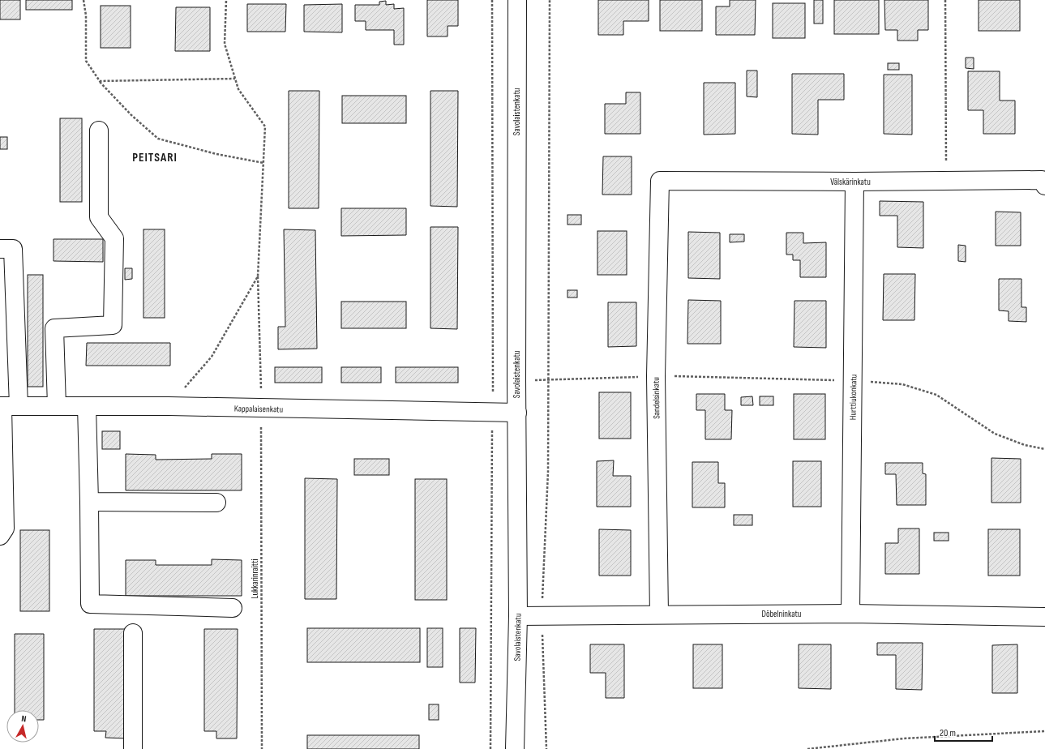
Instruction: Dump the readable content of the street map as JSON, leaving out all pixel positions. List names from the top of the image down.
{
  "streets": {
    "street": [
      "Savolaistenkatu",
      "Välskärinkatu",
      "Hurttiukonkatu",
      "Sandelsinkatu",
      "Kappalaisenkatu",
      "Döbelninkatu"
    ],
    "path": ["Lukkarinraitti"]
  },
  "crossings": [
    ["Savolaistenkatu", "Kappalaisenkatu"],
    ["Savolaistenkatu", "Döbelninkatu"],
    ["Välskärinkatu", "Hurttiukonkatu"],
    ["Välskärinkatu", "Sandelsinkatu"],
    ["Hurttiukonkatu", "Döbelninkatu"],
    ["Sandelsinkatu", "Döbelninkatu"],
    ["Kappalaisenkatu", "Lukkarinraitti"]
  ],
  "districts": ["PEITSARI"],
  "scale_bar": "20 m",
  "north": "top"
}
